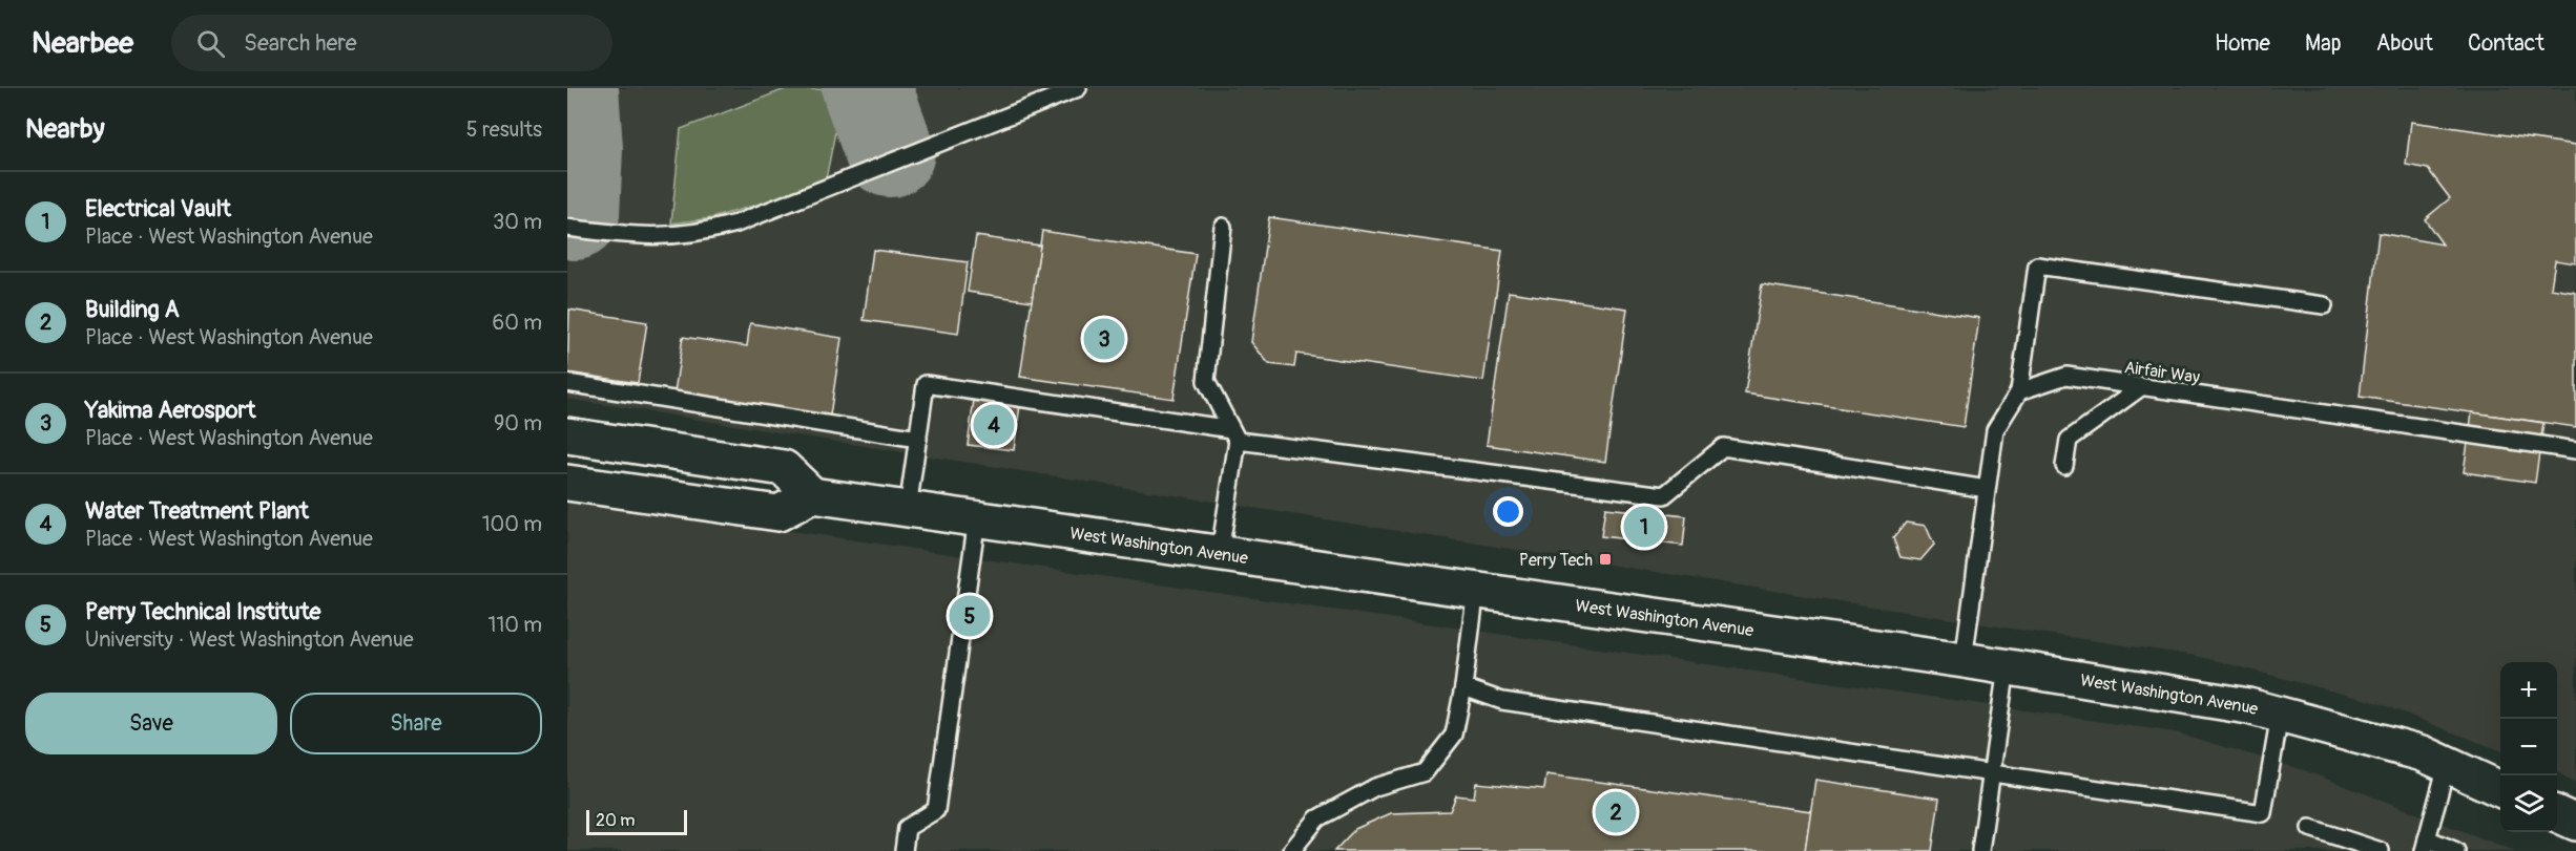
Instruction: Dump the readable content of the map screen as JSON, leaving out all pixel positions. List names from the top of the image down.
{
  "streets": {
    "main road": ["West Washington Avenue"],
    "lane": ["Airfair Way"]
  },
  "places": {
    "transit": ["Perry Tech"]
  },
  "scale_bar": "20 m",
  "page": {
    "header": "Nearbee",
    "search": "Search here",
    "nav": [
      "Home",
      "Map",
      "About",
      "Contact"
    ],
    "heading": ["Nearby", "5 results"],
    "list": [
      {
        "mark": "1",
        "name": "Electrical Vault",
        "note": "Place · West Washington Avenue",
        "value": "30 m"
      },
      {
        "mark": "2",
        "name": "Building A",
        "note": "Place · West Washington Avenue",
        "value": "60 m"
      },
      {
        "mark": "3",
        "name": "Yakima Aerosport",
        "note": "Place · West Washington Avenue",
        "value": "90 m"
      },
      {
        "mark": "4",
        "name": "Water Treatment Plant",
        "note": "Place · West Washington Avenue",
        "value": "100 m"
      },
      {
        "mark": "5",
        "name": "Perry Technical Institute",
        "note": "University · West Washington Avenue",
        "value": "110 m"
      }
    ],
    "pins": [
      "3",
      "4",
      "1",
      "5",
      "2"
    ],
    "map_buttons": ["+", "−"],
    "buttons": ["Save", "Share"],
    "scale": "20 m"
  }
}
